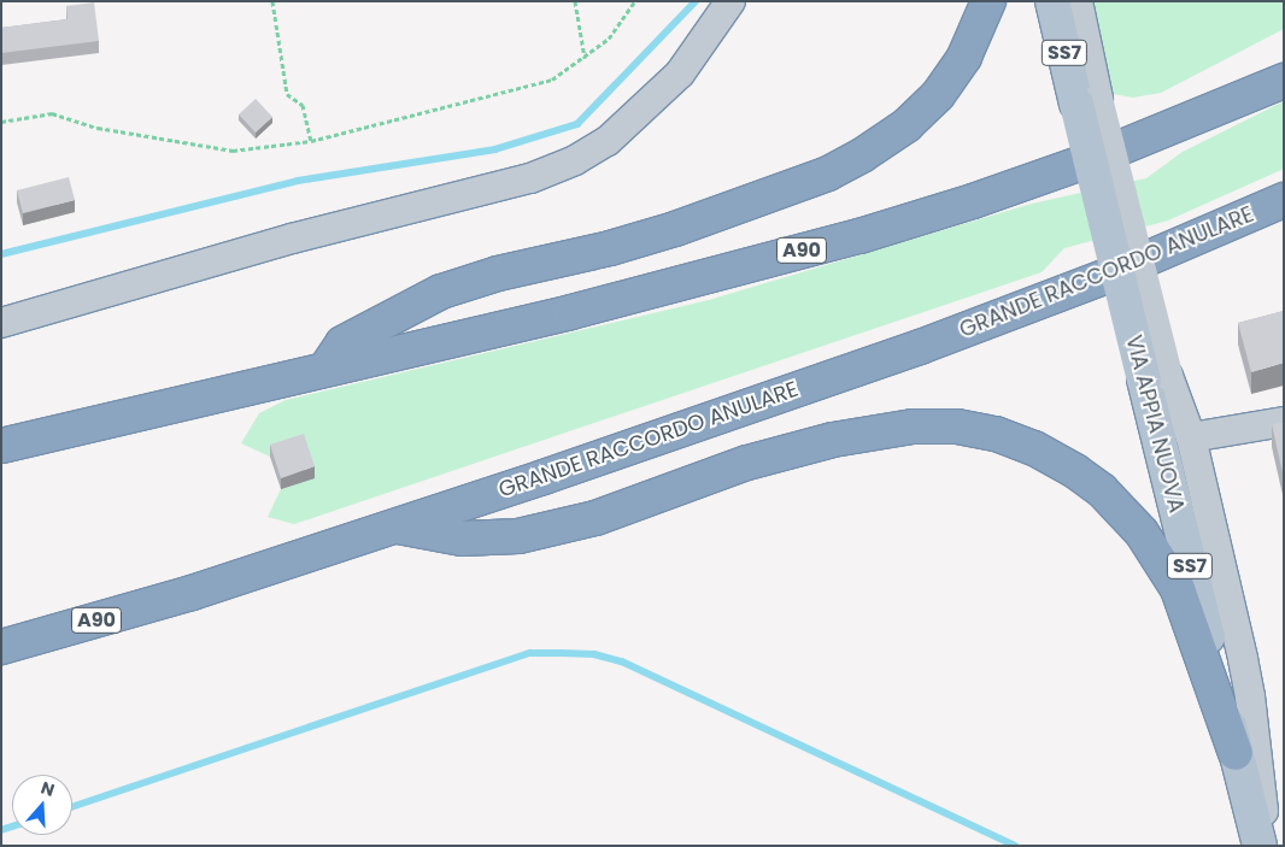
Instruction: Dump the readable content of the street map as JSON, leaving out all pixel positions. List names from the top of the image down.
{
  "streets": {
    "highway": ["A90", "GRANDE RACCORDO ANULARE"],
    "main road": ["SS7", "VIA APPIA NUOVA"]
  },
  "north": "top"
}
